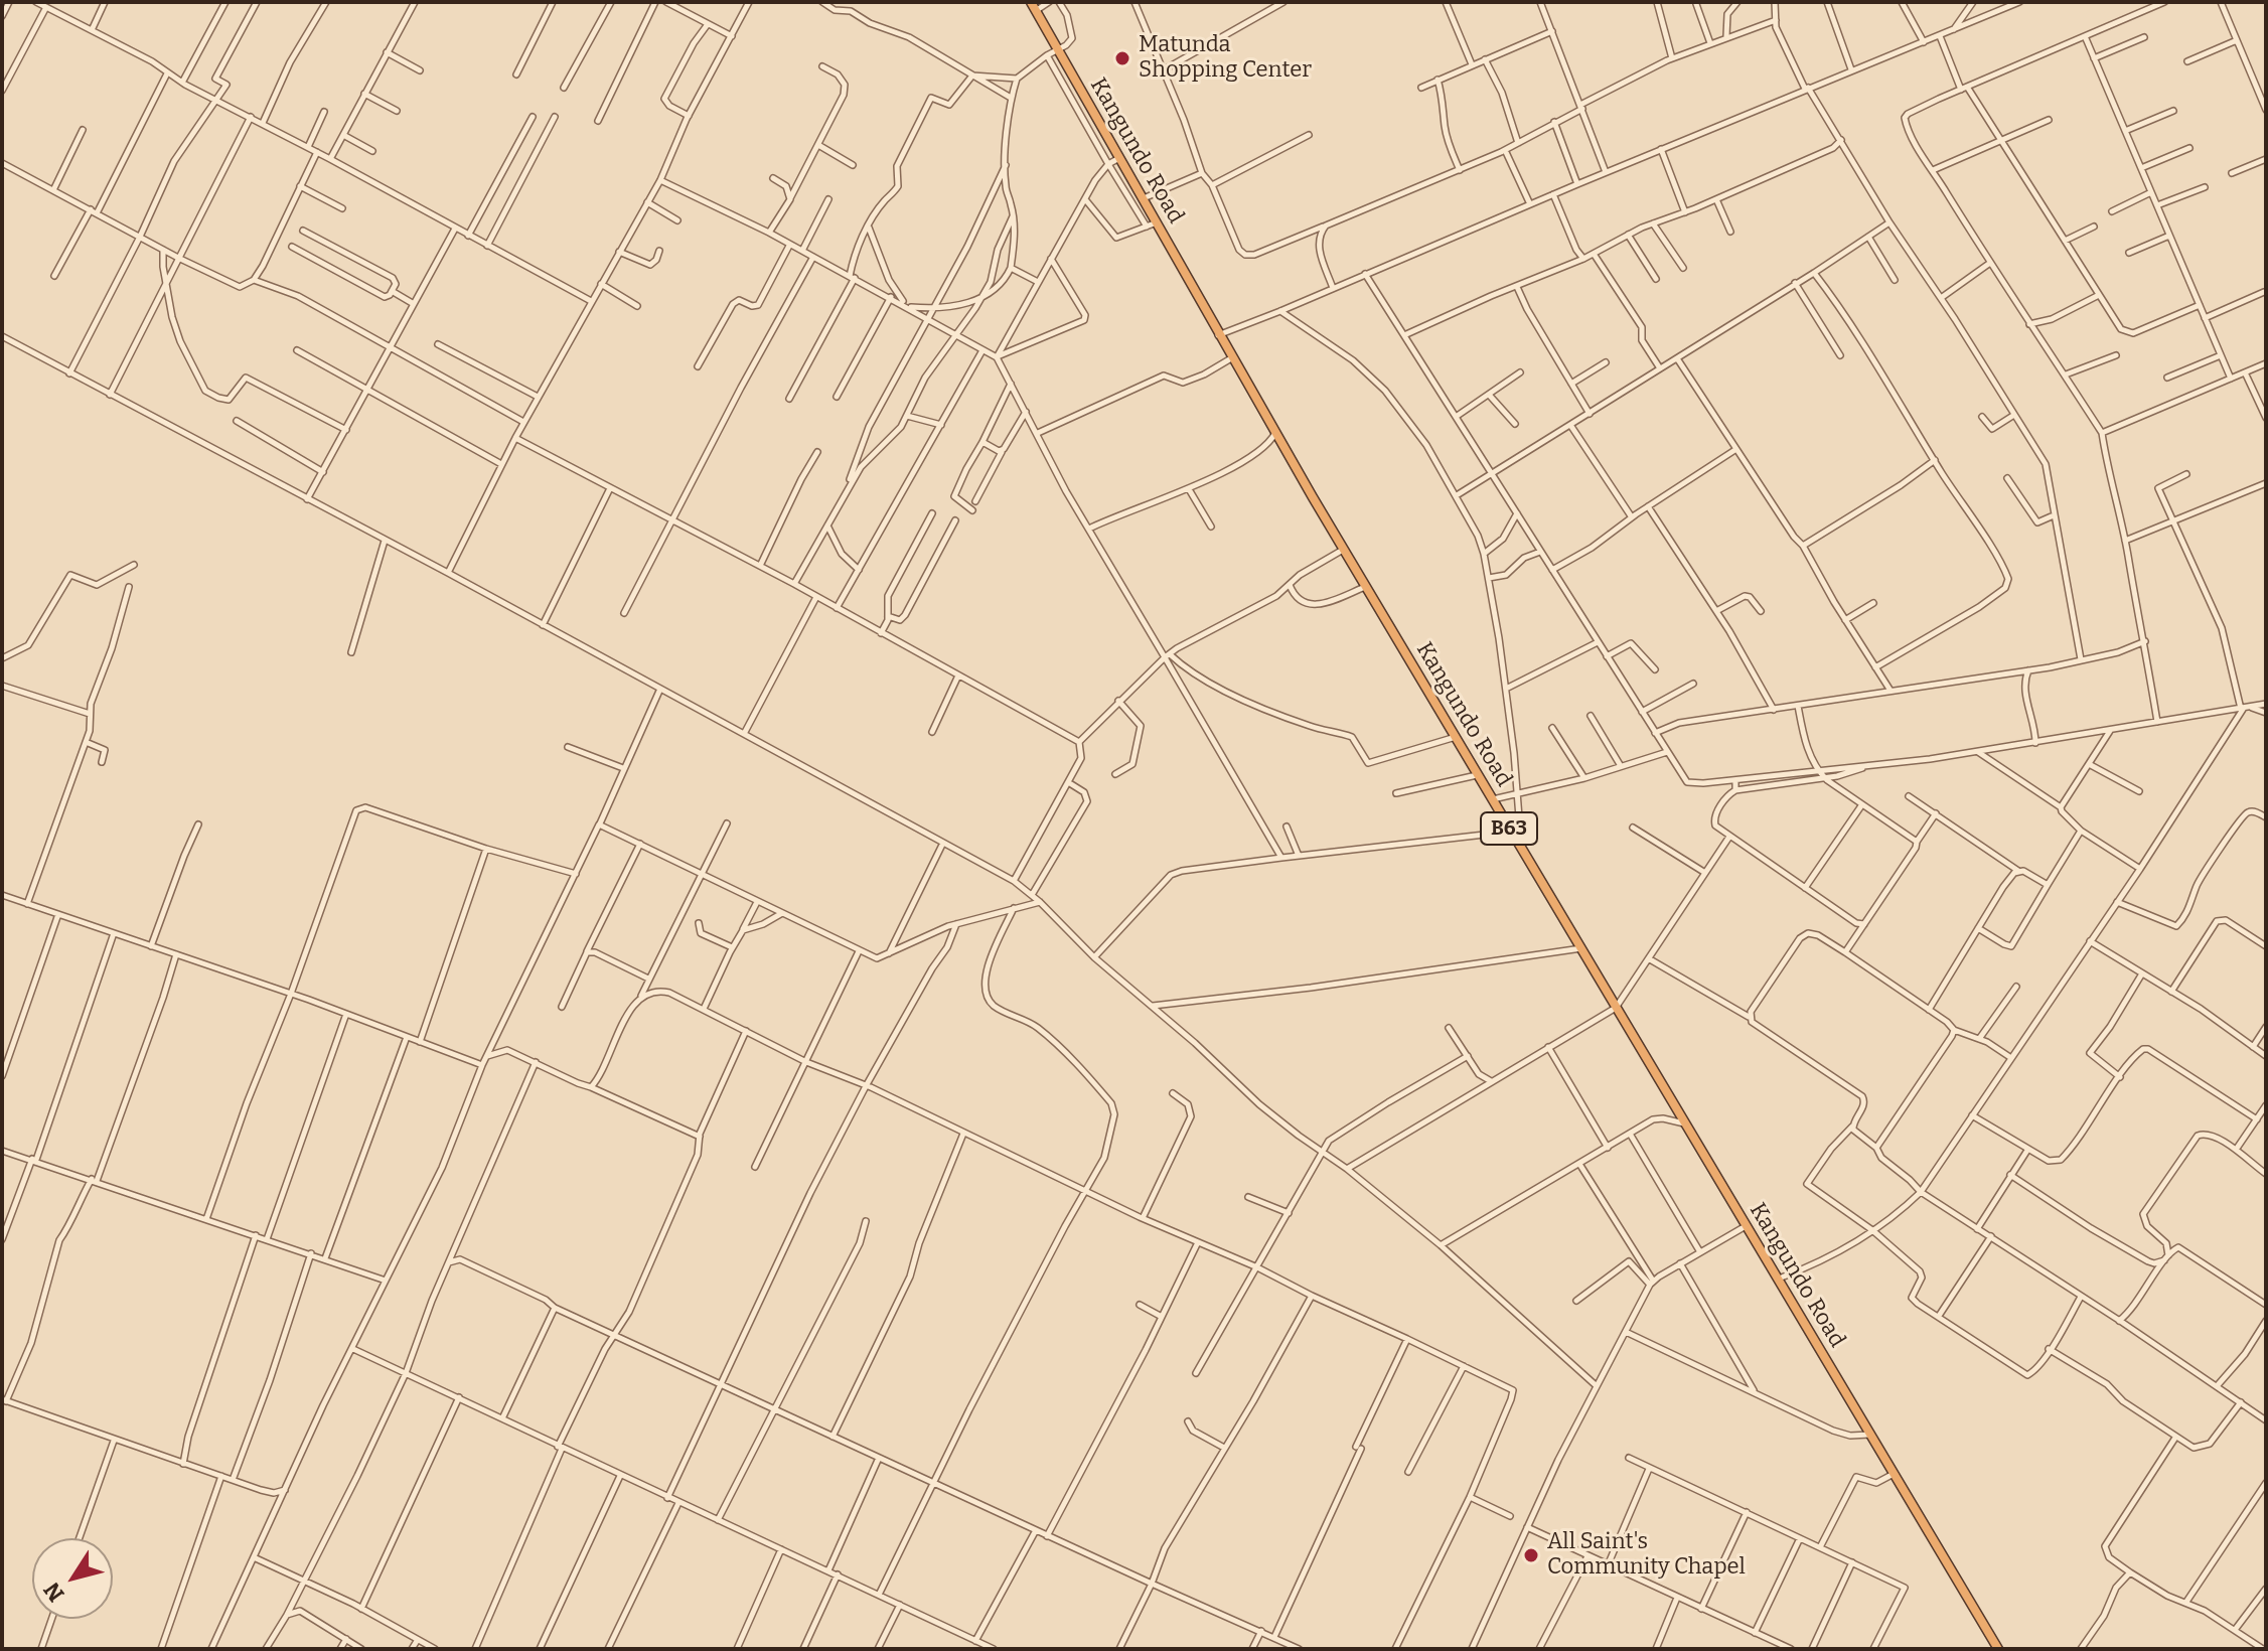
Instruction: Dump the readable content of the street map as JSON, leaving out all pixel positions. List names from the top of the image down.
{
  "streets": {
    "highway": ["Kangundo Road", "B63"]
  },
  "places": ["Matunda Shopping Center", "All Saint's Community Chapel"],
  "north": "bottom left"
}
